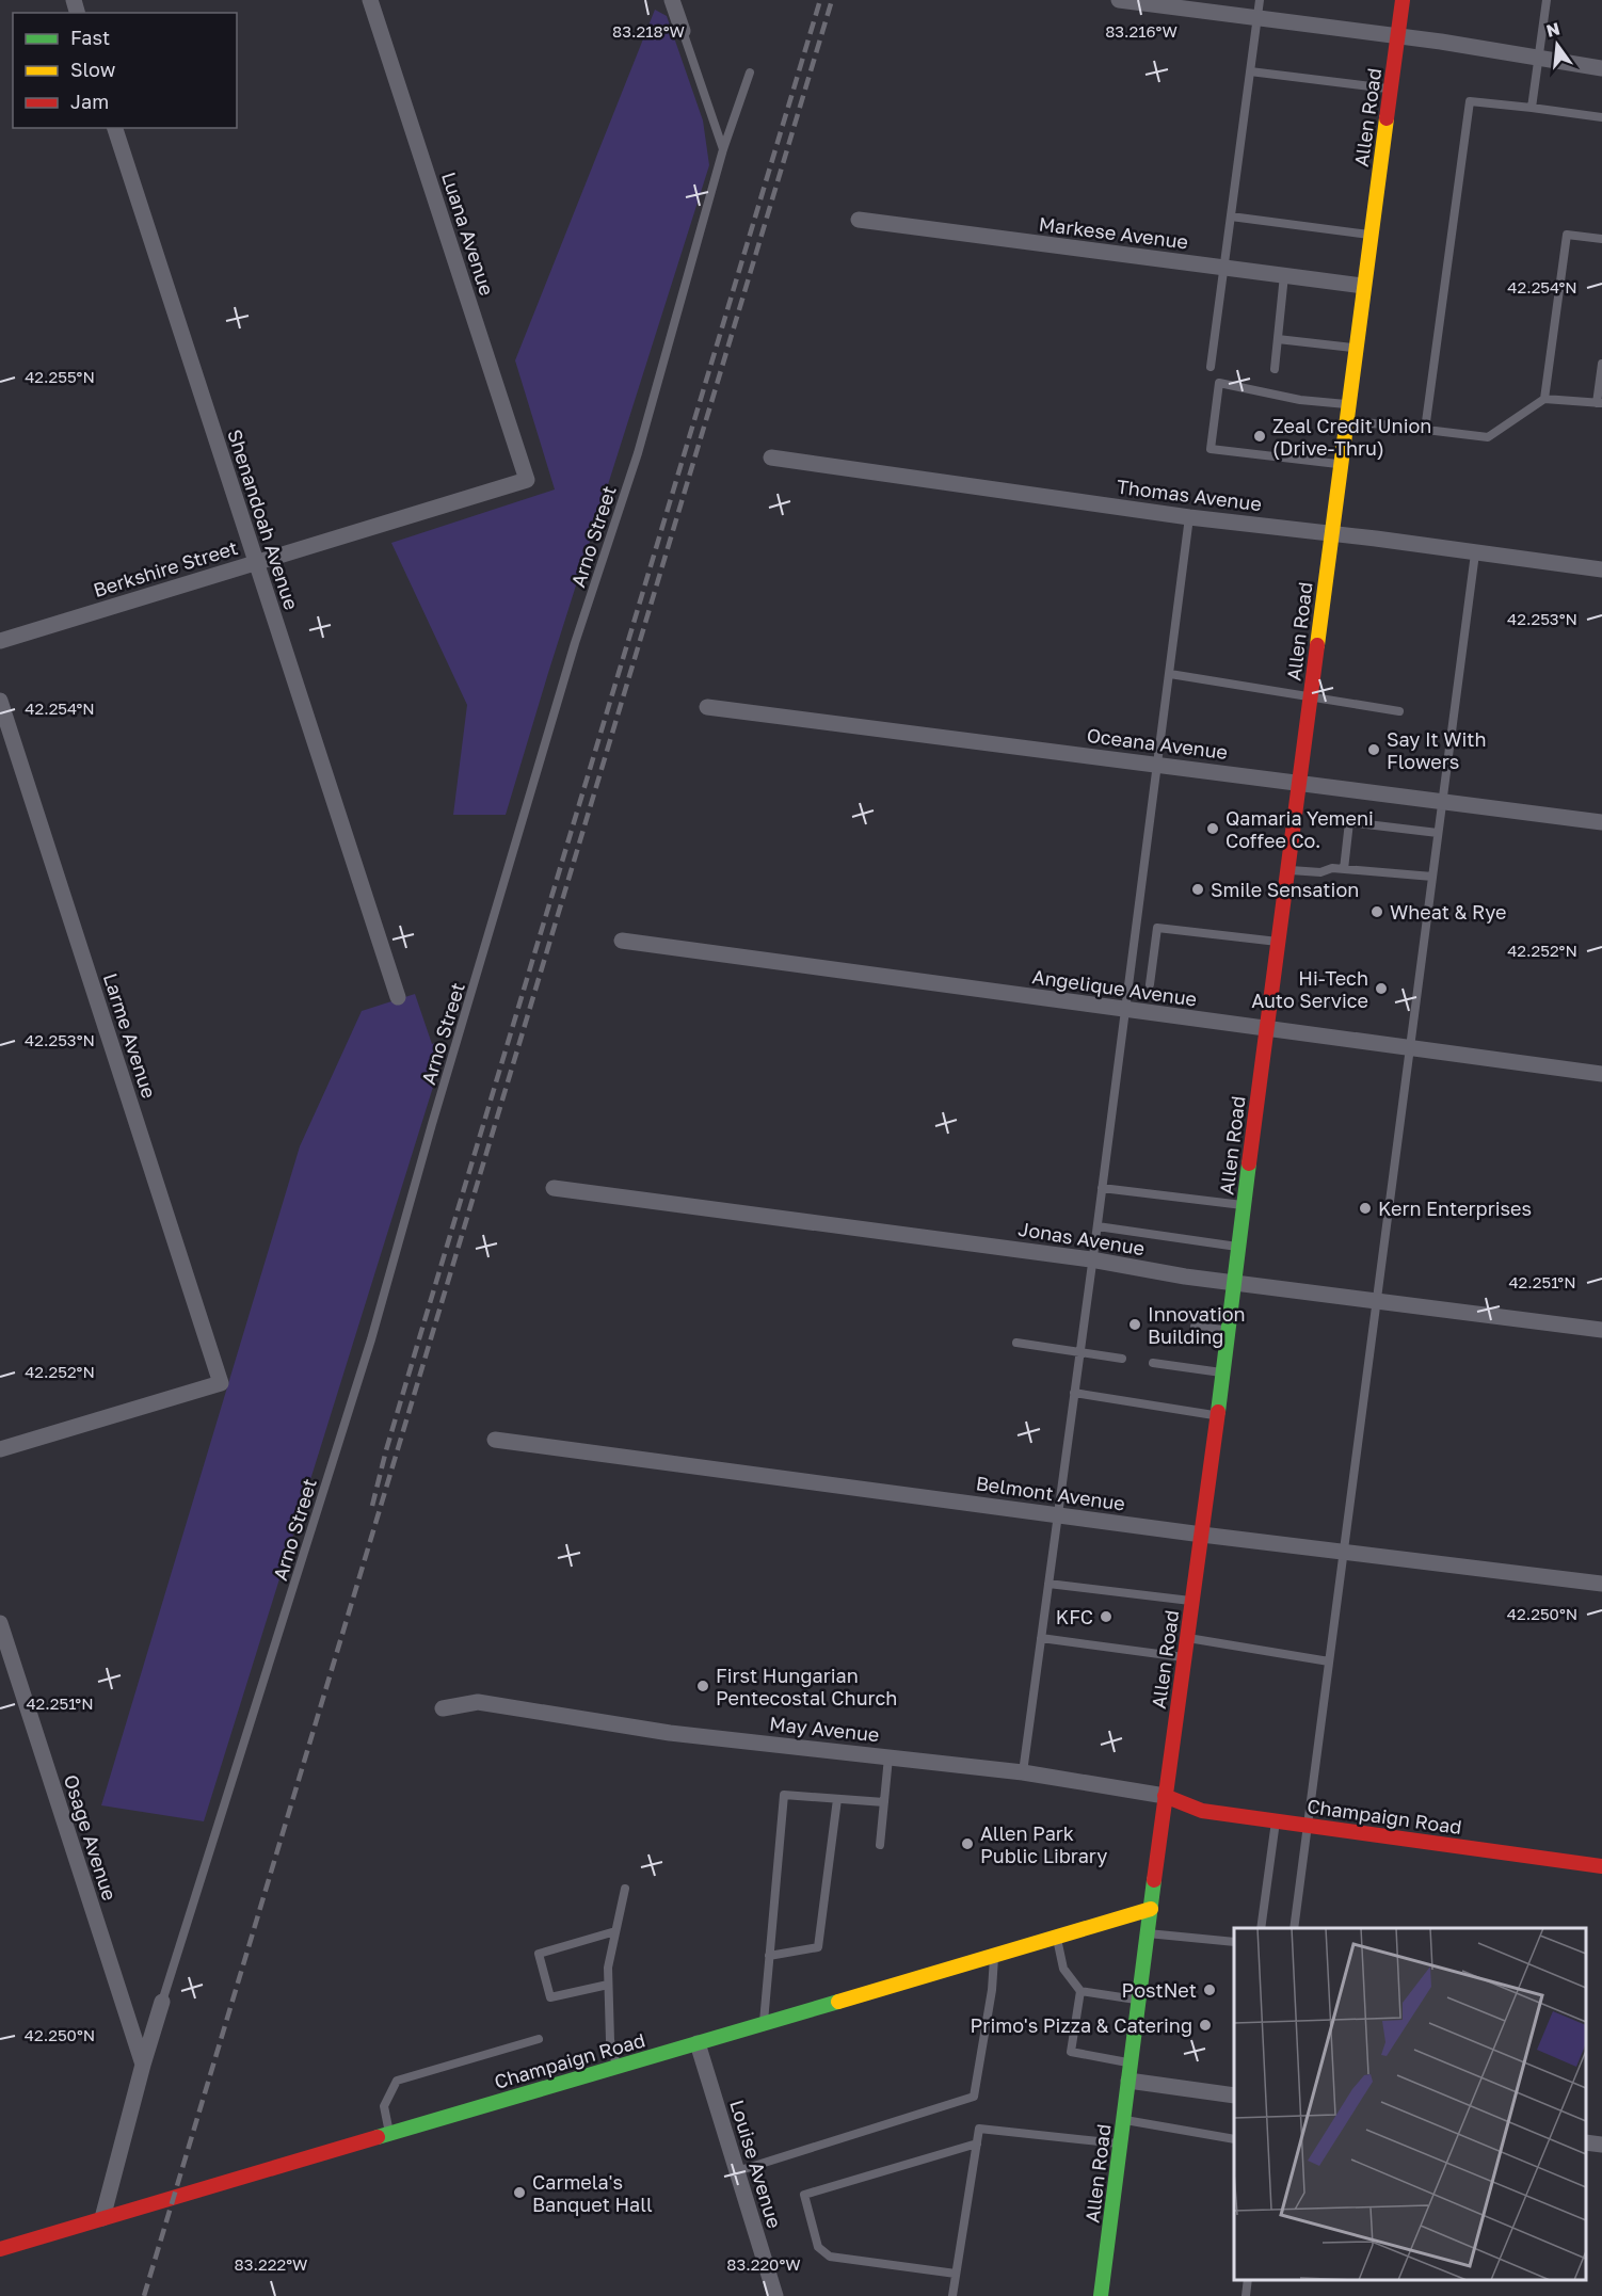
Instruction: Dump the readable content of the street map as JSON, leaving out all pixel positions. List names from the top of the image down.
{
  "streets": {
    "main road": ["Allen Road", "Champaign Road"],
    "street": [
      "Markese Avenue",
      "Luana Avenue",
      "Thomas Avenue",
      "Shenandoah Avenue",
      "Berkshire Street",
      "Oceana Avenue",
      "Angelique Avenue",
      "Larme Avenue",
      "Jonas Avenue",
      "Belmont Avenue",
      "May Avenue",
      "Osage Avenue",
      "Louise Avenue"
    ],
    "lane": ["Arno Street"]
  },
  "crossings": [
    ["Allen Road", "Markese Avenue"],
    ["Allen Road", "Thomas Avenue"],
    ["Allen Road", "Oceana Avenue"],
    ["Allen Road", "Angelique Avenue"],
    ["Allen Road", "Jonas Avenue"],
    ["Allen Road", "Belmont Avenue"],
    ["Allen Road", "May Avenue"],
    ["Allen Road", "Champaign Road"],
    ["Luana Avenue", "Berkshire Street"],
    ["Shenandoah Avenue", "Berkshire Street"],
    ["May Avenue", "Champaign Road"],
    ["Champaign Road", "Louise Avenue"]
  ],
  "places": [
    "Zeal Credit Union (Drive-Thru)",
    "Say It With Flowers",
    "Qamaria Yemeni Coffee Co.",
    "Smile Sensation",
    "Wheat & Rye",
    "Hi-Tech Auto Service",
    "Kern Enterprises",
    "Innovation Building",
    "KFC",
    "First Hungarian Pentecostal Church",
    "Allen Park Public Library",
    "PostNet",
    "Primo's Pizza & Catering",
    "Carmela's Banquet Hall"
  ],
  "legend": ["Fast", "Slow", "Jam"],
  "north": "top",
  "coordinates": [
    "83.218°W",
    "83.216°W",
    "42.254°N",
    "42.255°N",
    "42.253°N",
    "42.252°N",
    "42.251°N",
    "42.250°N",
    "83.222°W",
    "83.220°W"
  ]
}
